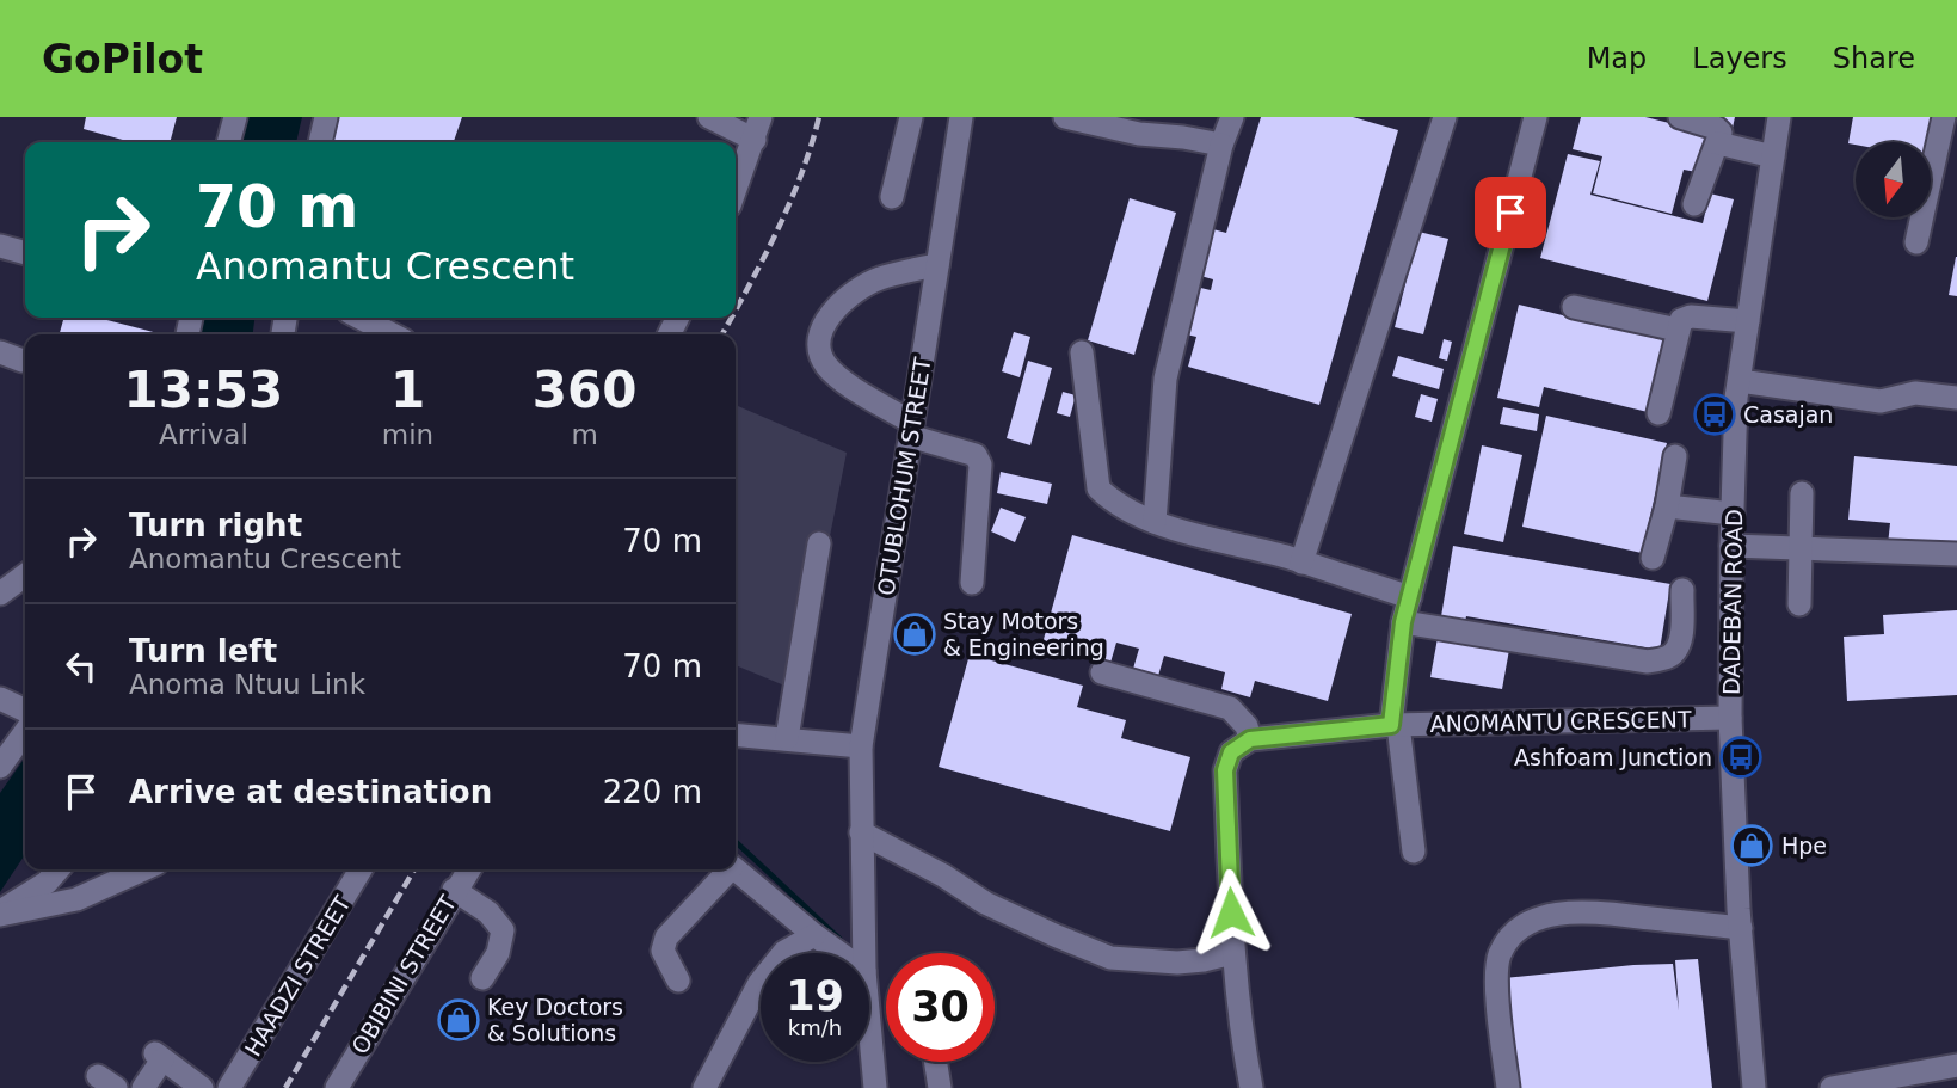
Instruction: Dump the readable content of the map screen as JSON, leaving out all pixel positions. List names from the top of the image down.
{
  "streets": {
    "street": [
      "OTUBLOHUM STREET",
      "DADEBAN ROAD",
      "ANOMANTU CRESCENT",
      "OBIBINI STREET",
      "HAADZI STREET"
    ]
  },
  "crossings": [
    ["DADEBAN ROAD", "ANOMANTU CRESCENT"]
  ],
  "places": {
    "bus stop": ["Casajan", "Ashfoam Junction"],
    "shop": ["Stay Motors & Engineering", "Hpe", "Key Doctors & Solutions"]
  },
  "north": "bottom",
  "page": {
    "header": "GoPilot",
    "nav": ["Map", "Layers", "Share"],
    "turn": ["70 m", "Anomantu Crescent"],
    "eta": [
      "13:53",
      "Arrival",
      "1",
      "min",
      "360",
      "m"
    ],
    "list": [
      {
        "name": "Turn right",
        "note": "Anomantu Crescent",
        "value": "70 m"
      },
      {
        "name": "Turn left",
        "note": "Anoma Ntuu Link",
        "value": "70 m"
      },
      {
        "name": "Arrive at destination",
        "value": "220 m"
      }
    ],
    "speed": "19 km/h",
    "limit": "30"
  }
}
